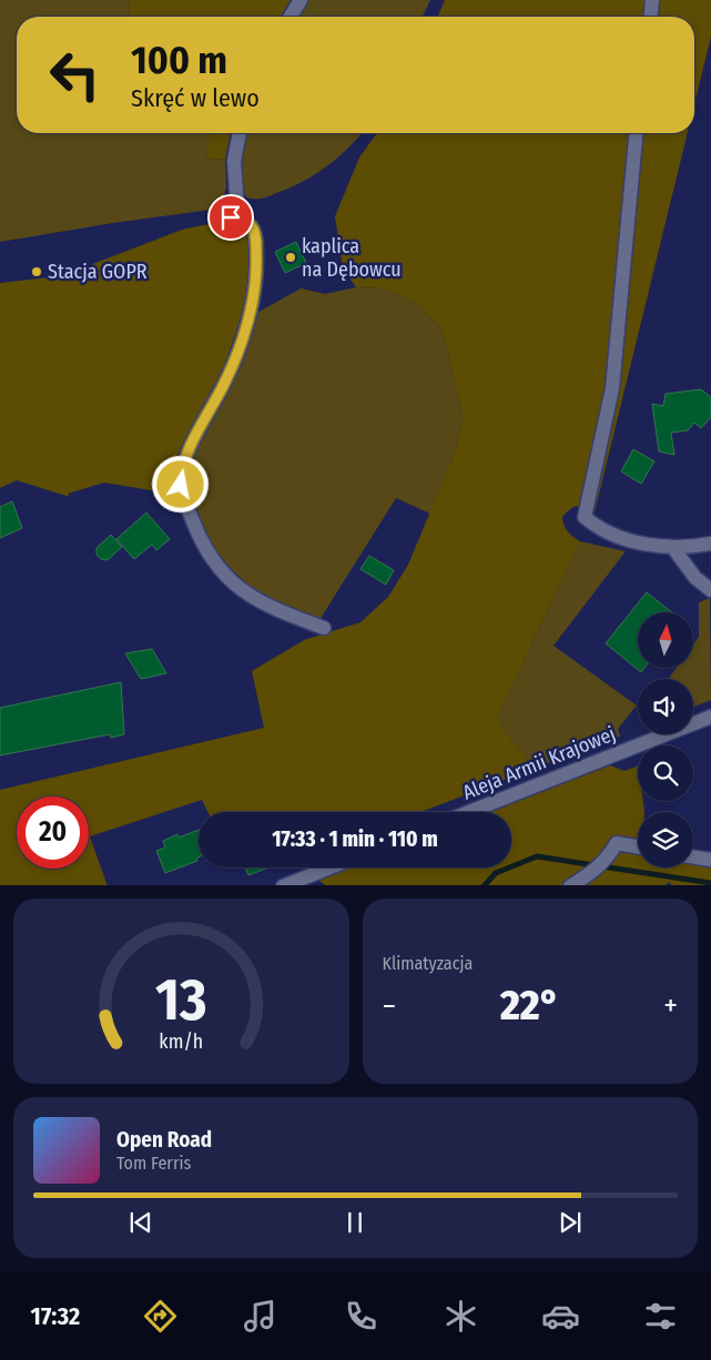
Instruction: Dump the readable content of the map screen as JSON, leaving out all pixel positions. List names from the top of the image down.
{
  "streets": {
    "street": ["Aleja Armii Krajowej"]
  },
  "places": ["kaplica na Dębowcu", "Stacja GOPR"],
  "north": "top",
  "page": {
    "turn": ["100 m", "Skręć w lewo"],
    "limit": "20",
    "trip": "17:33 · 1 min · 110 m",
    "tile": "Klimatyzacja",
    "heat": ["−", "22°", "+"],
    "song": ["Open Road", "Tom Ferris"],
    "tabs": "17:32",
    "gauge": ["13", "km/h"]
  }
}
